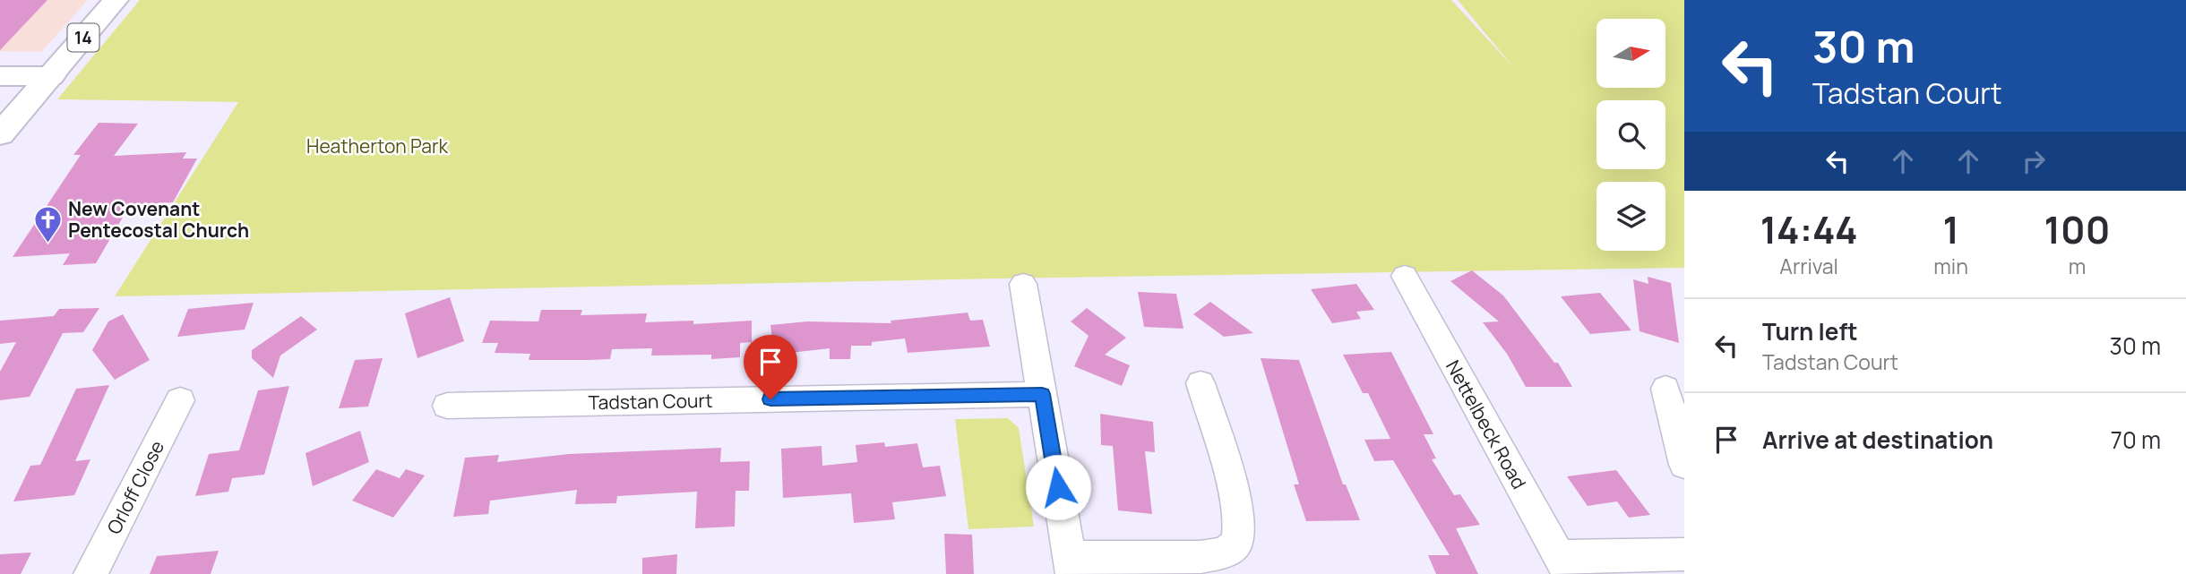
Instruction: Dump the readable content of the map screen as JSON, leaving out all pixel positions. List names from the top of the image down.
{
  "streets": {
    "main road": ["14"],
    "street": ["Tadstan Court", "Nettelbeck Road", "Orloff Close"]
  },
  "parks": ["Heatherton Park"],
  "places": {
    "church": ["New Covenant Pentecostal Church"]
  },
  "north": "right",
  "page": {
    "turn": ["30 m", "Tadstan Court"],
    "eta": [
      "14:44",
      "Arrival",
      "1",
      "min",
      "100",
      "m"
    ],
    "list": [
      {
        "name": "Turn left",
        "note": "Tadstan Court",
        "value": "30 m"
      },
      {
        "name": "Arrive at destination",
        "value": "70 m"
      }
    ]
  }
}
